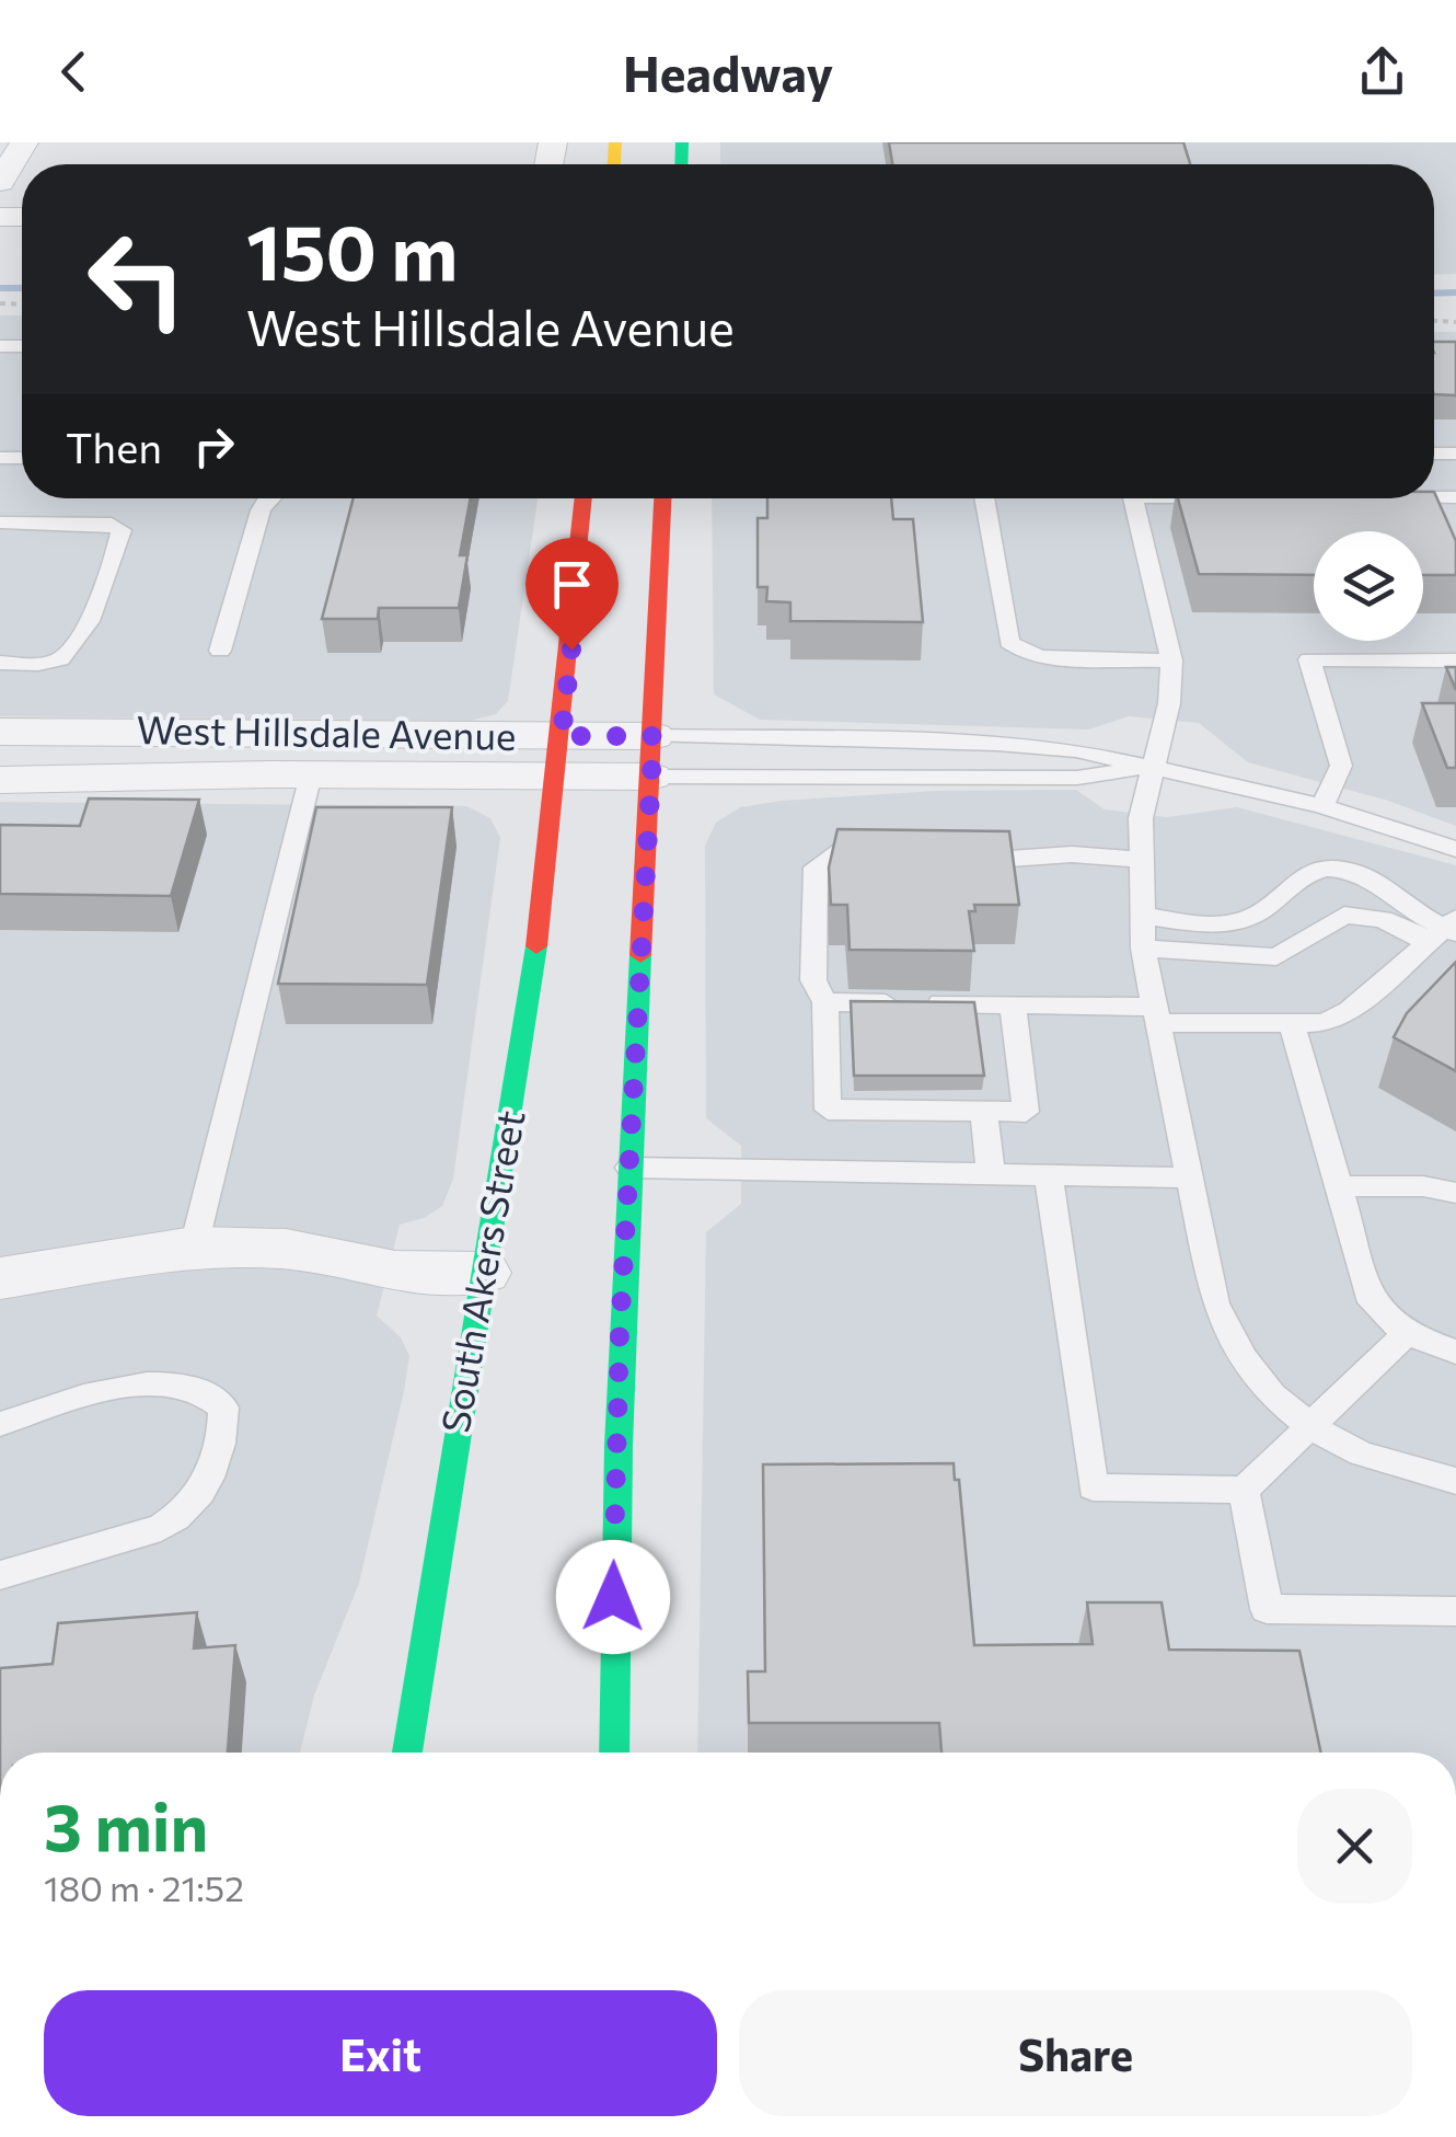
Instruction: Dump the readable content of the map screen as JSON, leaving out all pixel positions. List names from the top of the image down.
{
  "streets": {
    "main road": ["South Akers Street"],
    "street": ["West Hillsdale Avenue"]
  },
  "crossings": [
    ["West Hillsdale Avenue", "South Akers Street"]
  ],
  "page": {
    "header": "Headway",
    "turn": ["150 m", "West Hillsdale Avenue"],
    "then": "Then",
    "heading": ["3 min", "180 m · 21:52"],
    "buttons": ["Exit", "Share"]
  }
}
